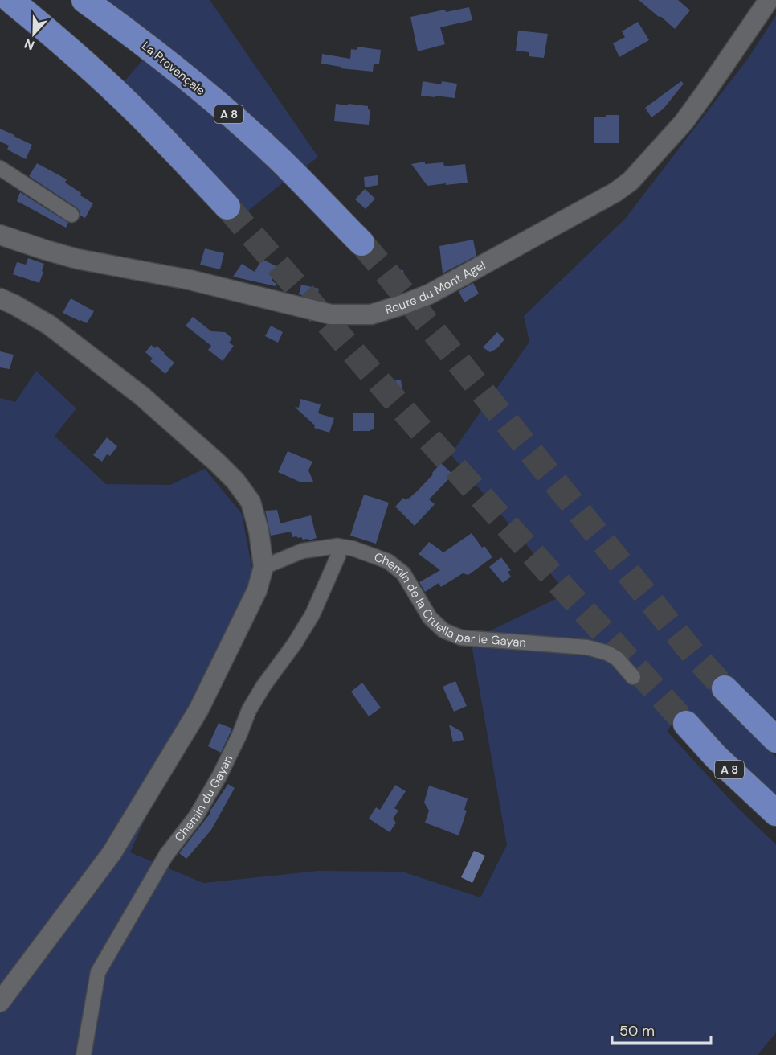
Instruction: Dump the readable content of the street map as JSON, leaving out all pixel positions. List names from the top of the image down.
{
  "streets": {
    "highway": ["La Provençale", "A 8"],
    "street": ["Route du Mont Agel", "Chemin de la Cruella par le Gayan", "Chemin du Gayan"]
  },
  "crossings": [
    ["Chemin de la Cruella par le Gayan", "Chemin du Gayan"]
  ],
  "scale_bar": "50 m",
  "north": "bottom"
}
